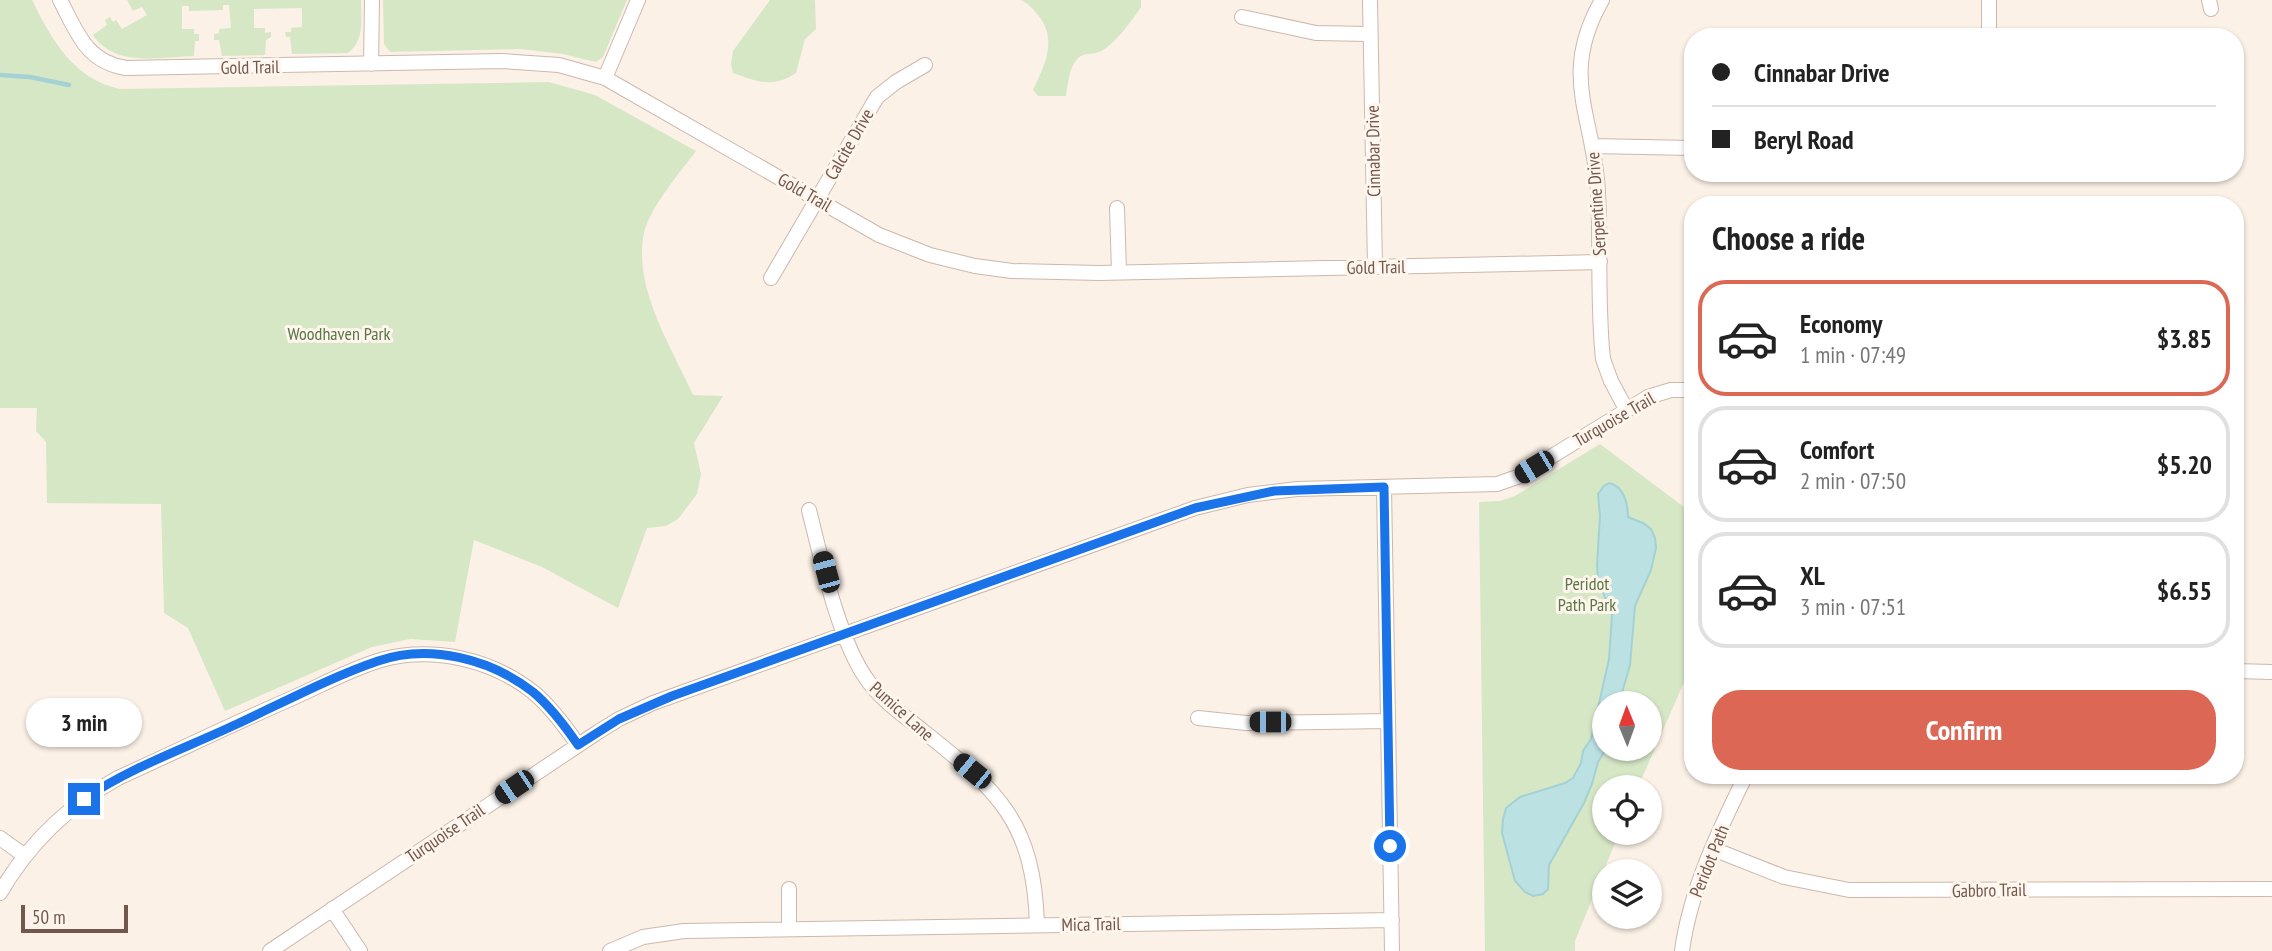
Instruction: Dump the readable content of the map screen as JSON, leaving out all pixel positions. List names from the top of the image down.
{
  "streets": {
    "street": [
      "Gold Trail",
      "Calcite Drive",
      "Cinnabar Drive",
      "Serpentine Drive",
      "Turquoise Trail",
      "Pumice Lane",
      "Peridot Path",
      "Gabbro Trail",
      "Mica Trail"
    ]
  },
  "crossings": [
    ["Gold Trail", "Calcite Drive"],
    ["Gold Trail", "Cinnabar Drive"],
    ["Gold Trail", "Serpentine Drive"],
    ["Serpentine Drive", "Turquoise Trail"],
    ["Turquoise Trail", "Pumice Lane"],
    ["Pumice Lane", "Mica Trail"],
    ["Peridot Path", "Gabbro Trail"]
  ],
  "parks": ["Woodhaven Park", "Peridot Path Park"],
  "scale_bar": "50 m",
  "north": "top",
  "page": {
    "banner": ["Cinnabar Drive", "Beryl Road"],
    "heading": "Choose a ride",
    "list": [
      {
        "name": "Economy",
        "note": "1 min · 07:49",
        "value": "$3.85"
      },
      {
        "name": "Comfort",
        "note": "2 min · 07:50",
        "value": "$5.20"
      },
      {
        "name": "XL",
        "note": "3 min · 07:51",
        "value": "$6.55"
      }
    ],
    "buttons": "Confirm",
    "bubble": "3 min",
    "scale": "50 m"
  }
}
